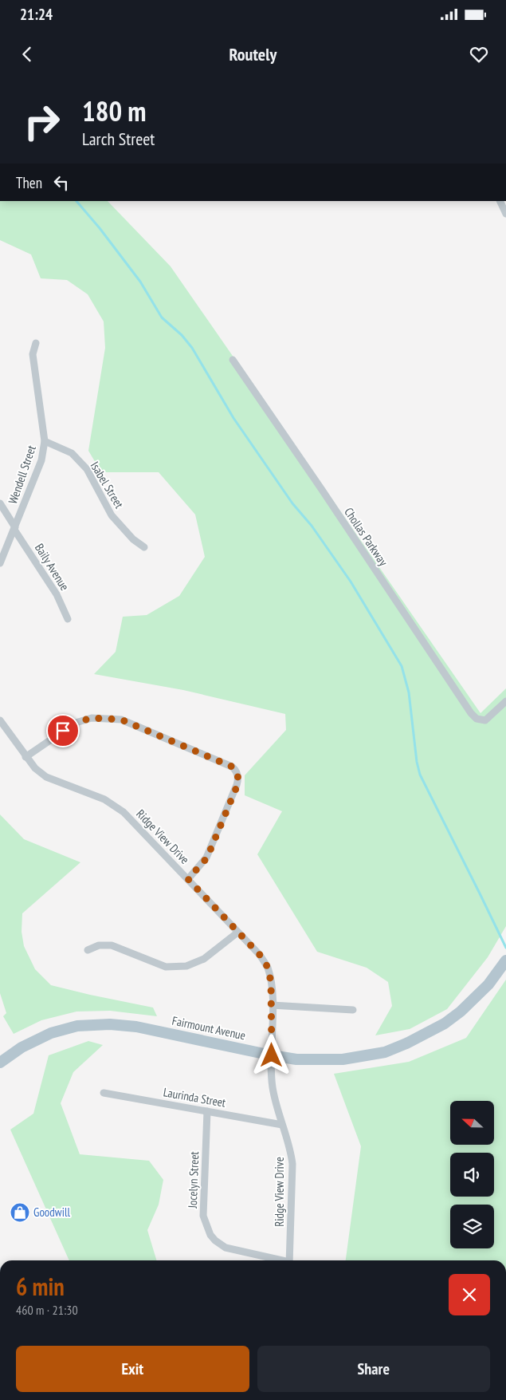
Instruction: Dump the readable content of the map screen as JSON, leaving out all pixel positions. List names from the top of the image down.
{
  "streets": {
    "main road": ["Fairmount Avenue"],
    "street": [
      "Wendell Street",
      "Isabel Street",
      "Chollas Parkway",
      "Baily Avenue",
      "Ridge View Drive",
      "Laurinda Street",
      "Jocelyn Street"
    ]
  },
  "crossings": [
    ["Wendell Street", "Isabel Street"],
    ["Wendell Street", "Baily Avenue"],
    ["Ridge View Drive", "Fairmount Avenue"],
    ["Ridge View Drive", "Laurinda Street"],
    ["Laurinda Street", "Jocelyn Street"]
  ],
  "places": {
    "shop": ["Goodwill"]
  },
  "north": "left",
  "page": {
    "status": "21:24",
    "header": "Routely",
    "turn": ["180 m", "Larch Street"],
    "then": "Then",
    "heading": ["6 min", "460 m · 21:30"],
    "buttons": ["Exit", "Share"]
  }
}
